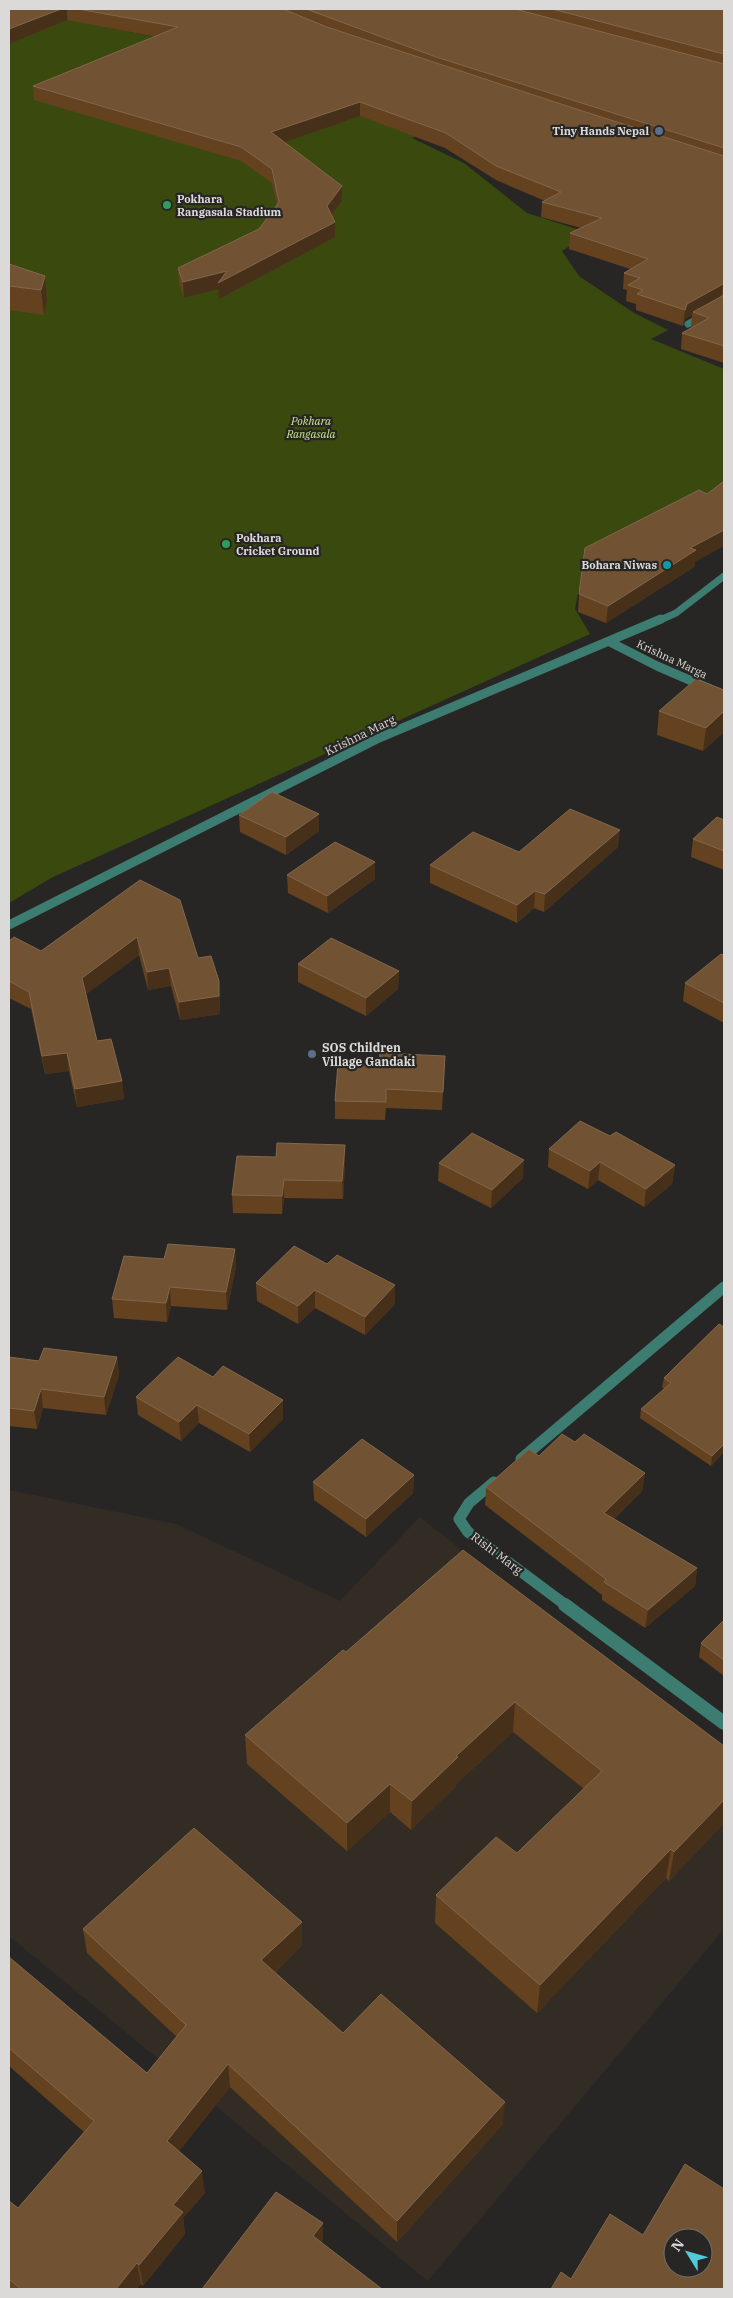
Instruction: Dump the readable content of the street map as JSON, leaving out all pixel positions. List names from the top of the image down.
{
  "streets": {
    "street": ["Krishna Marga", "Krishna Marg", "Rishi Marg"]
  },
  "crossings": [
    ["Krishna Marga", "Krishna Marg"]
  ],
  "parks": ["Pokhara Rangasala"],
  "places": [
    "Tiny Hands Nepal",
    "Pokhara Rangasala Stadium",
    "Pokhara Cricket Ground",
    "Bohara Niwas",
    "SOS Children Village Gandaki"
  ],
  "north": "top left"
}
